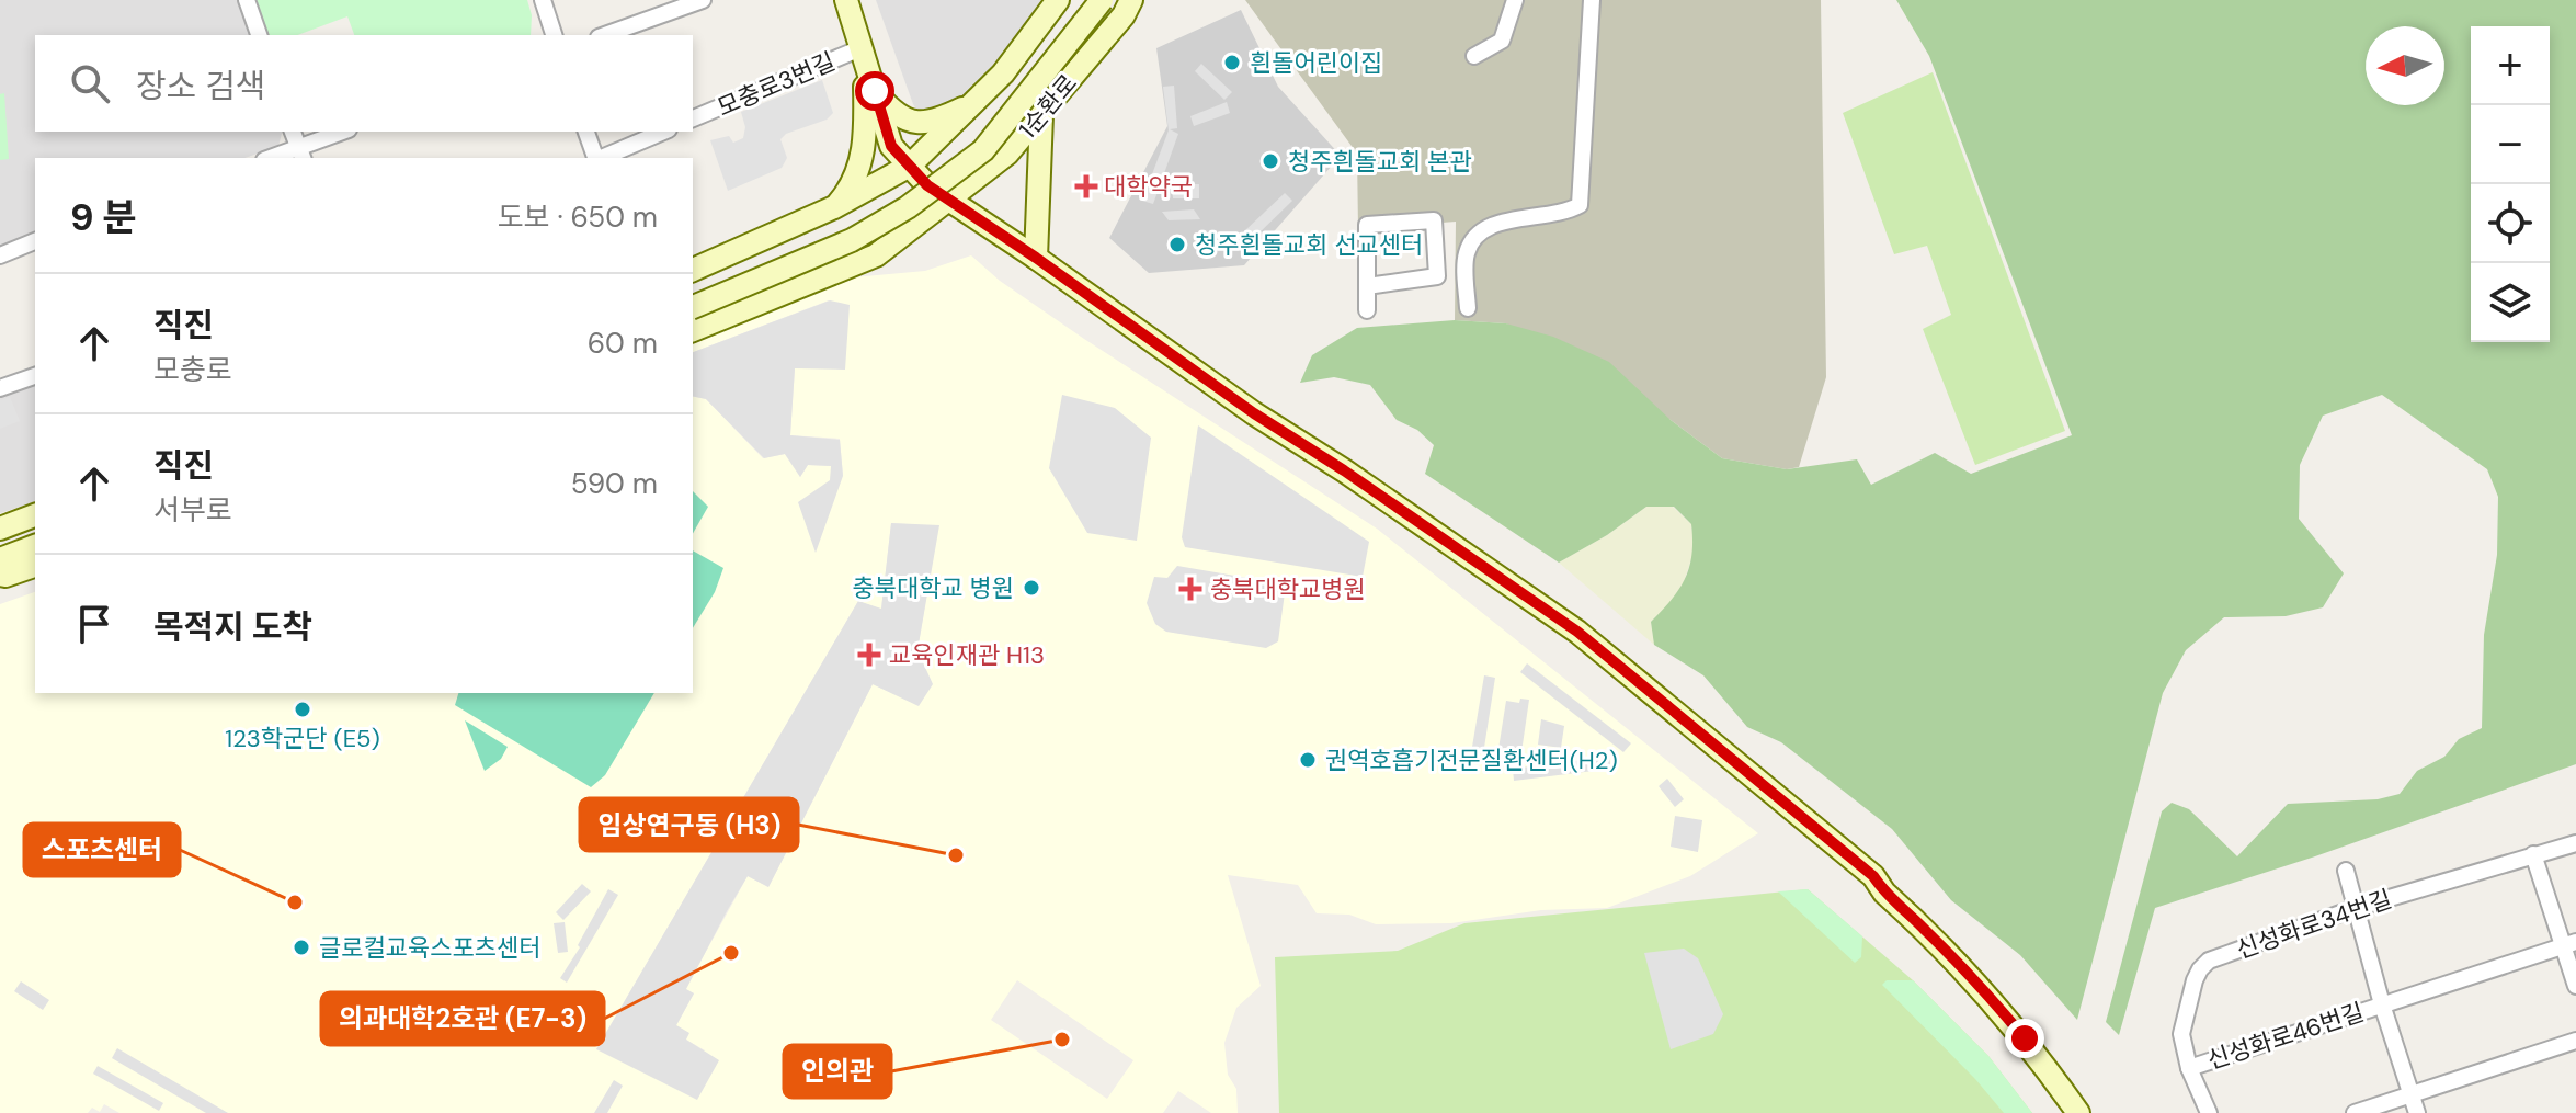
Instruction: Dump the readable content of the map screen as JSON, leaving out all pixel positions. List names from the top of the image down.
{
  "streets": {
    "main road": ["1순환로"],
    "street": ["모충로3번길", "신성화로34번길", "신성화로46번길"]
  },
  "crossings": [
    ["신성화로34번길", "신성화로46번길"]
  ],
  "places": {
    "other": [
      "흰돌어린이집",
      "청주흰돌교회 본관",
      "청주흰돌교회 선교센터",
      "충북대학교 병원",
      "123학군단 (E5)",
      "권역호흡기전문질환센터(H2)",
      "임상연구동 (H3)",
      "스포츠센터",
      "글로컬교육스포츠센터",
      "의과대학2호관 (E7-3)",
      "인의관"
    ],
    "health": ["대학약국", "충북대학교병원", "교육인재관 H13"]
  },
  "north": "left",
  "page": {
    "map_buttons": ["+", "−"],
    "search": "장소 검색",
    "heading": ["9 분", "도보 · 650 m"],
    "list": [
      ["직진", "모충로", "60 m"],
      ["직진", "서부로", "590 m"],
      "목적지 도착"
    ]
  }
}
